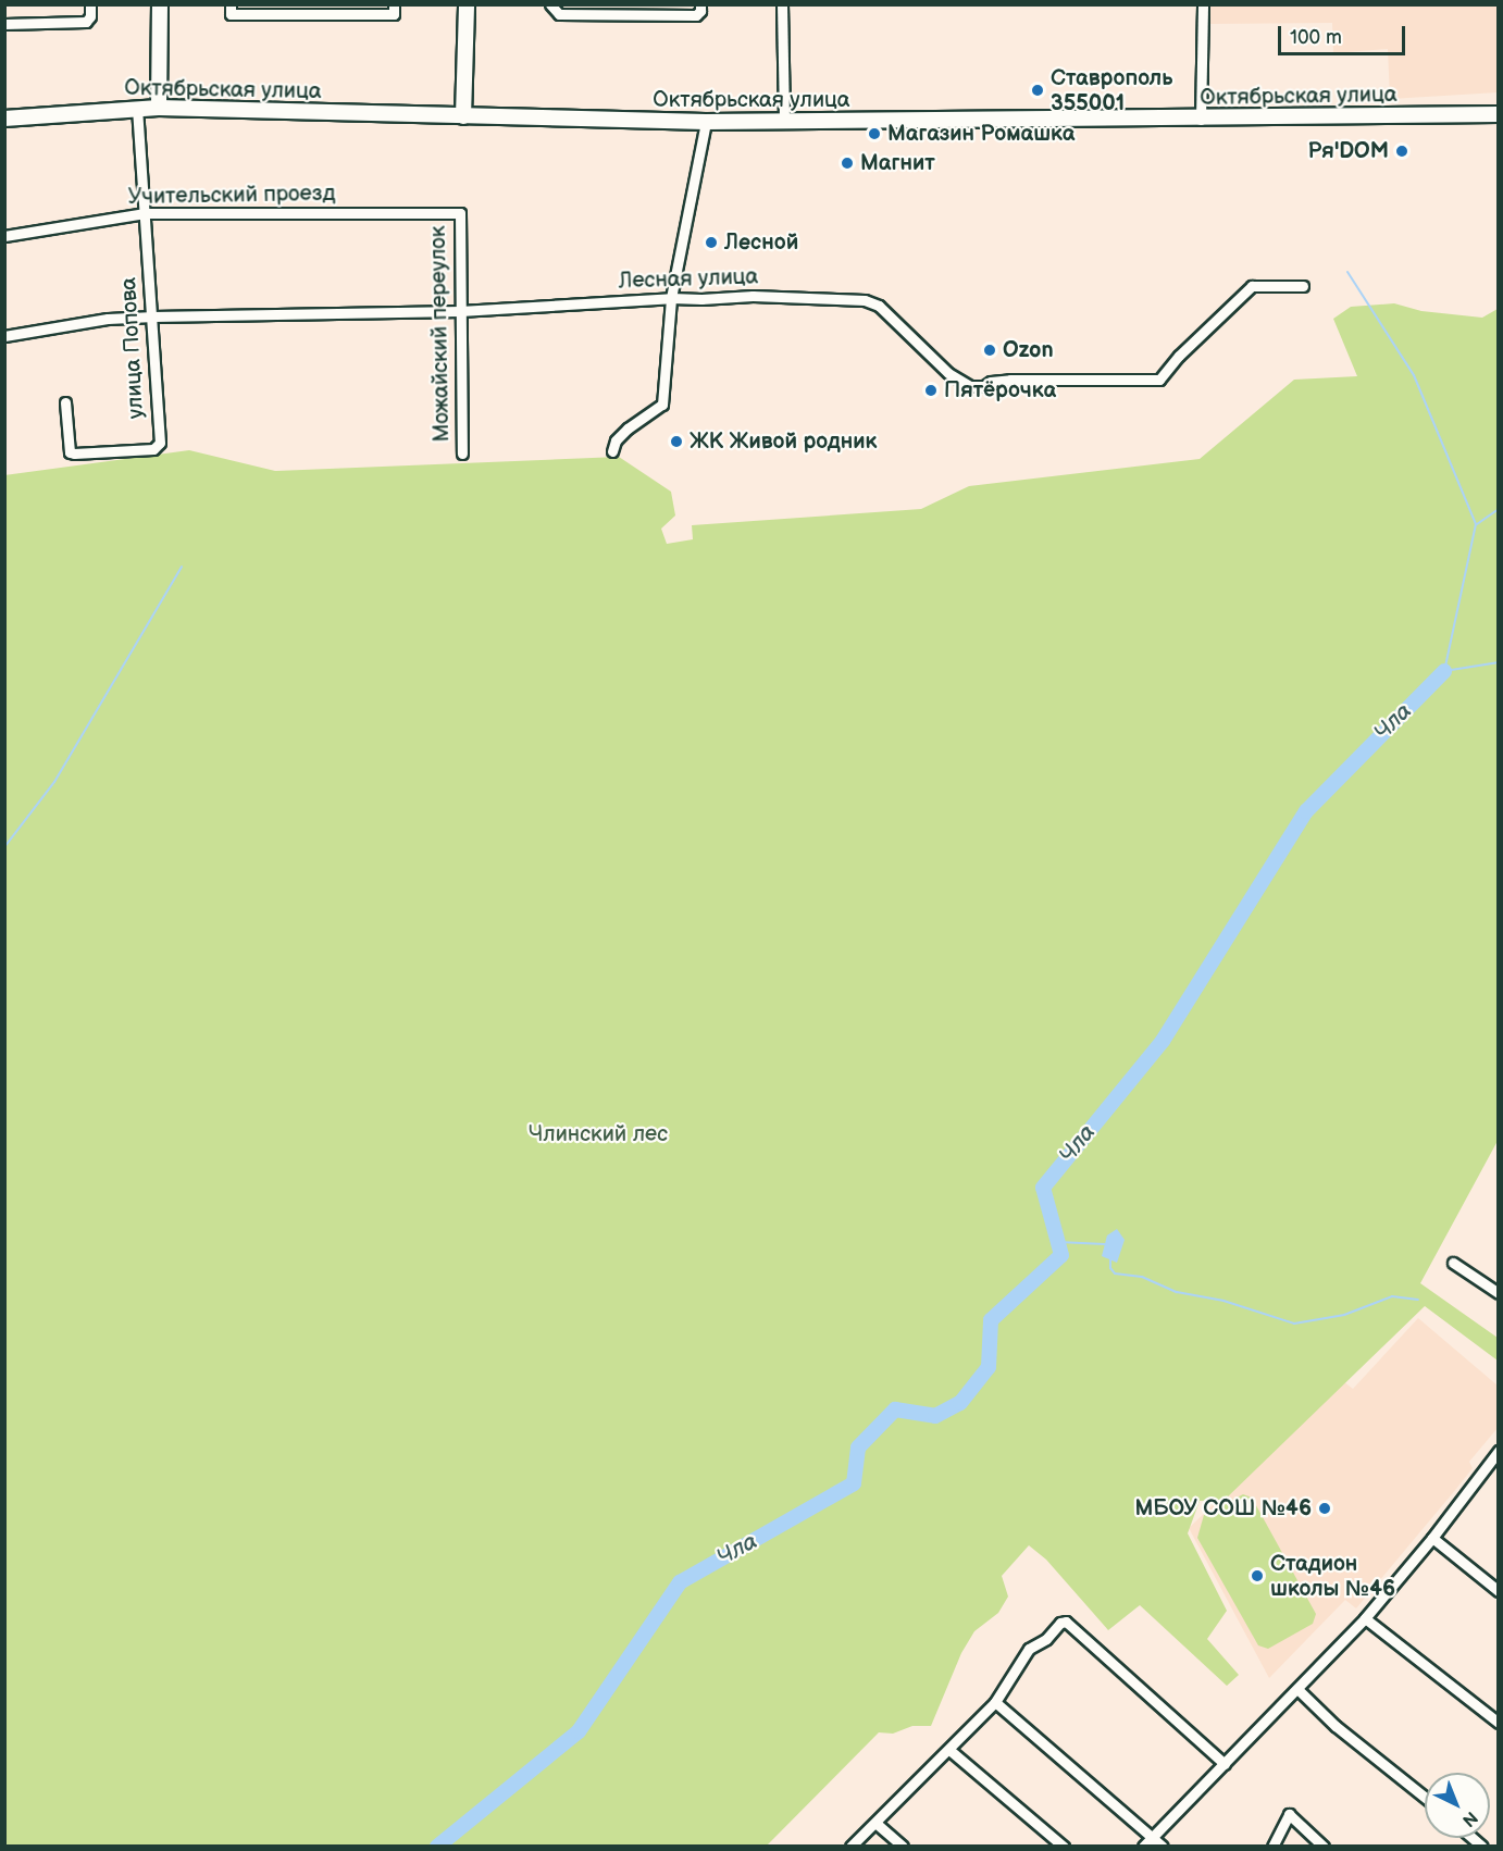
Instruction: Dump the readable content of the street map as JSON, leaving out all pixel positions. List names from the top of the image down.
{
  "streets": {
    "main road": ["Октябрьская улица"],
    "street": [
      "Учительский проезд",
      "Лесная улица",
      "Можайский переулок",
      "улица Попова"
    ]
  },
  "crossings": [
    ["Октябрьская улица", "улица Попова"],
    ["Учительский проезд", "Можайский переулок"],
    ["Учительский проезд", "улица Попова"],
    ["Лесная улица", "Можайский переулок"],
    ["Лесная улица", "улица Попова"]
  ],
  "water": ["Чла"],
  "parks": ["Члинский лес"],
  "places": [
    "Ставрополь 355001",
    "Магазин Ромашка",
    "Ря'DOM",
    "Магнит",
    "Лесной",
    "Ozon",
    "Пятёрочка",
    "ЖК Живой родник",
    "МБОУ СОШ №46",
    "Стадион школы №46"
  ],
  "scale_bar": "100 m",
  "north": "bottom right"
}
